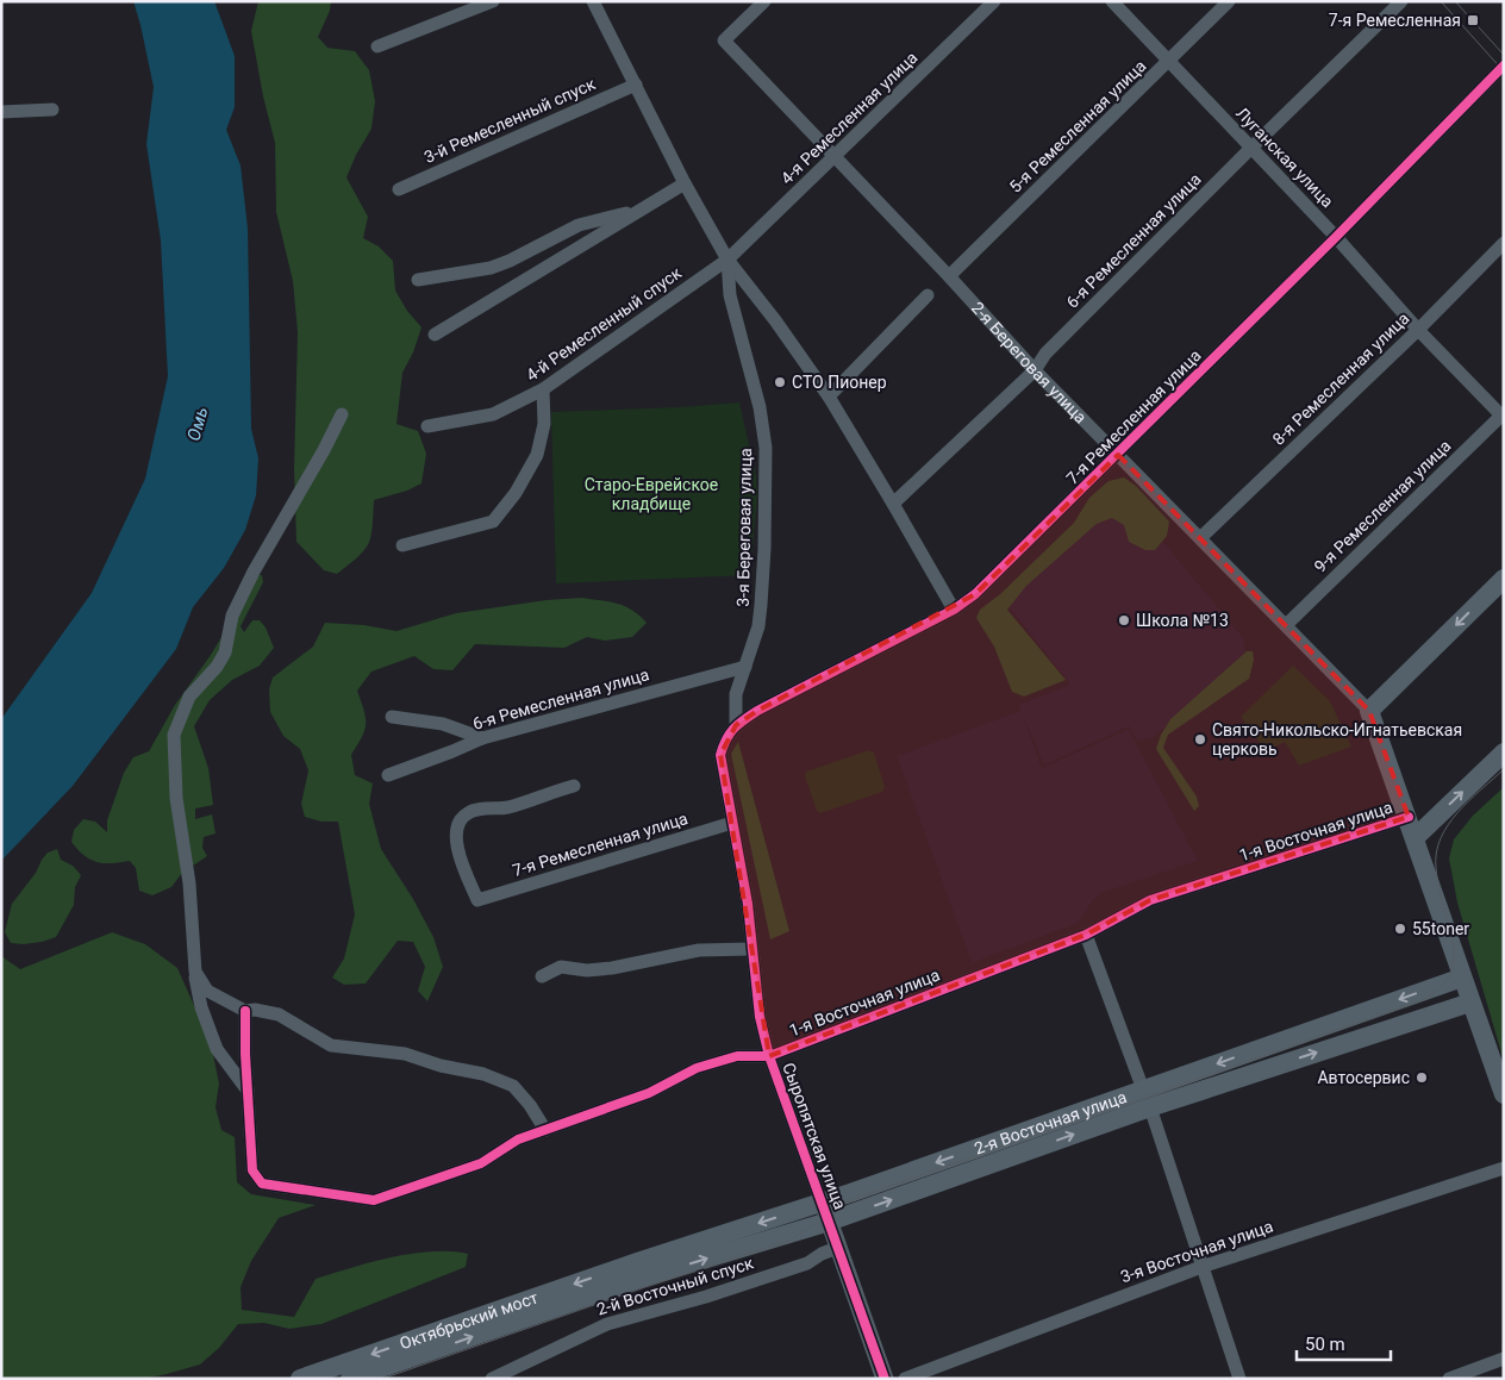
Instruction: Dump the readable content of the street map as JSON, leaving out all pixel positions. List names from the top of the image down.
{
  "streets": {
    "main road": ["2-я Береговая улица", "2-я Восточная улица", "Октябрьский мост"],
    "street": [
      "4-я Ремесленная улица",
      "3-й Ремесленный спуск",
      "5-я Ремесленная улица",
      "Луганская улица",
      "6-я Ремесленная улица",
      "4-й Ремесленный спуск",
      "8-я Ремесленная улица",
      "7-я Ремесленная улица",
      "9-я Ремесленная улица",
      "3-я Береговая улица",
      "1-я Восточная улица",
      "Сыропятская улица",
      "3-я Восточная улица",
      "2-й Восточный спуск"
    ]
  },
  "crossings": [
    ["4-я Ремесленная улица", "4-й Ремесленный спуск"],
    ["4-я Ремесленная улица", "2-я Береговая улица"],
    ["4-я Ремесленная улица", "3-я Береговая улица"],
    ["3-й Ремесленный спуск", "3-я Береговая улица"],
    ["5-я Ремесленная улица", "Луганская улица"],
    ["5-я Ремесленная улица", "2-я Береговая улица"],
    ["Луганская улица", "6-я Ремесленная улица"],
    ["Луганская улица", "8-я Ремесленная улица"],
    ["Луганская улица", "7-я Ремесленная улица"],
    ["Луганская улица", "9-я Ремесленная улица"],
    ["6-я Ремесленная улица", "2-я Береговая улица"],
    ["6-я Ремесленная улица", "3-я Береговая улица"],
    ["4-й Ремесленный спуск", "3-я Береговая улица"],
    ["2-я Береговая улица", "8-я Ремесленная улица"],
    ["2-я Береговая улица", "7-я Ремесленная улица"],
    ["2-я Береговая улица", "9-я Ремесленная улица"],
    ["2-я Береговая улица", "1-я Восточная улица"],
    ["2-я Береговая улица", "2-я Восточная улица"],
    ["7-я Ремесленная улица", "3-я Береговая улица"],
    ["7-я Ремесленная улица", "Сыропятская улица"],
    ["3-я Береговая улица", "Сыропятская улица"],
    ["1-я Восточная улица", "Сыропятская улица"],
    ["2-я Восточная улица", "Сыропятская улица"],
    ["2-я Восточная улица", "Октябрьский мост"],
    ["Сыропятская улица", "2-й Восточный спуск"]
  ],
  "water": ["Омь"],
  "parks": ["Старо-Еврейское кладбище"],
  "places": {
    "transit": ["7-я Ремесленная"],
    "other": [
      "СТО Пионер",
      "Школа №13",
      "Свято-Никольско-Игнатьевская церковь",
      "55toner",
      "Автосервис"
    ]
  },
  "scale_bar": "50 m"
}
